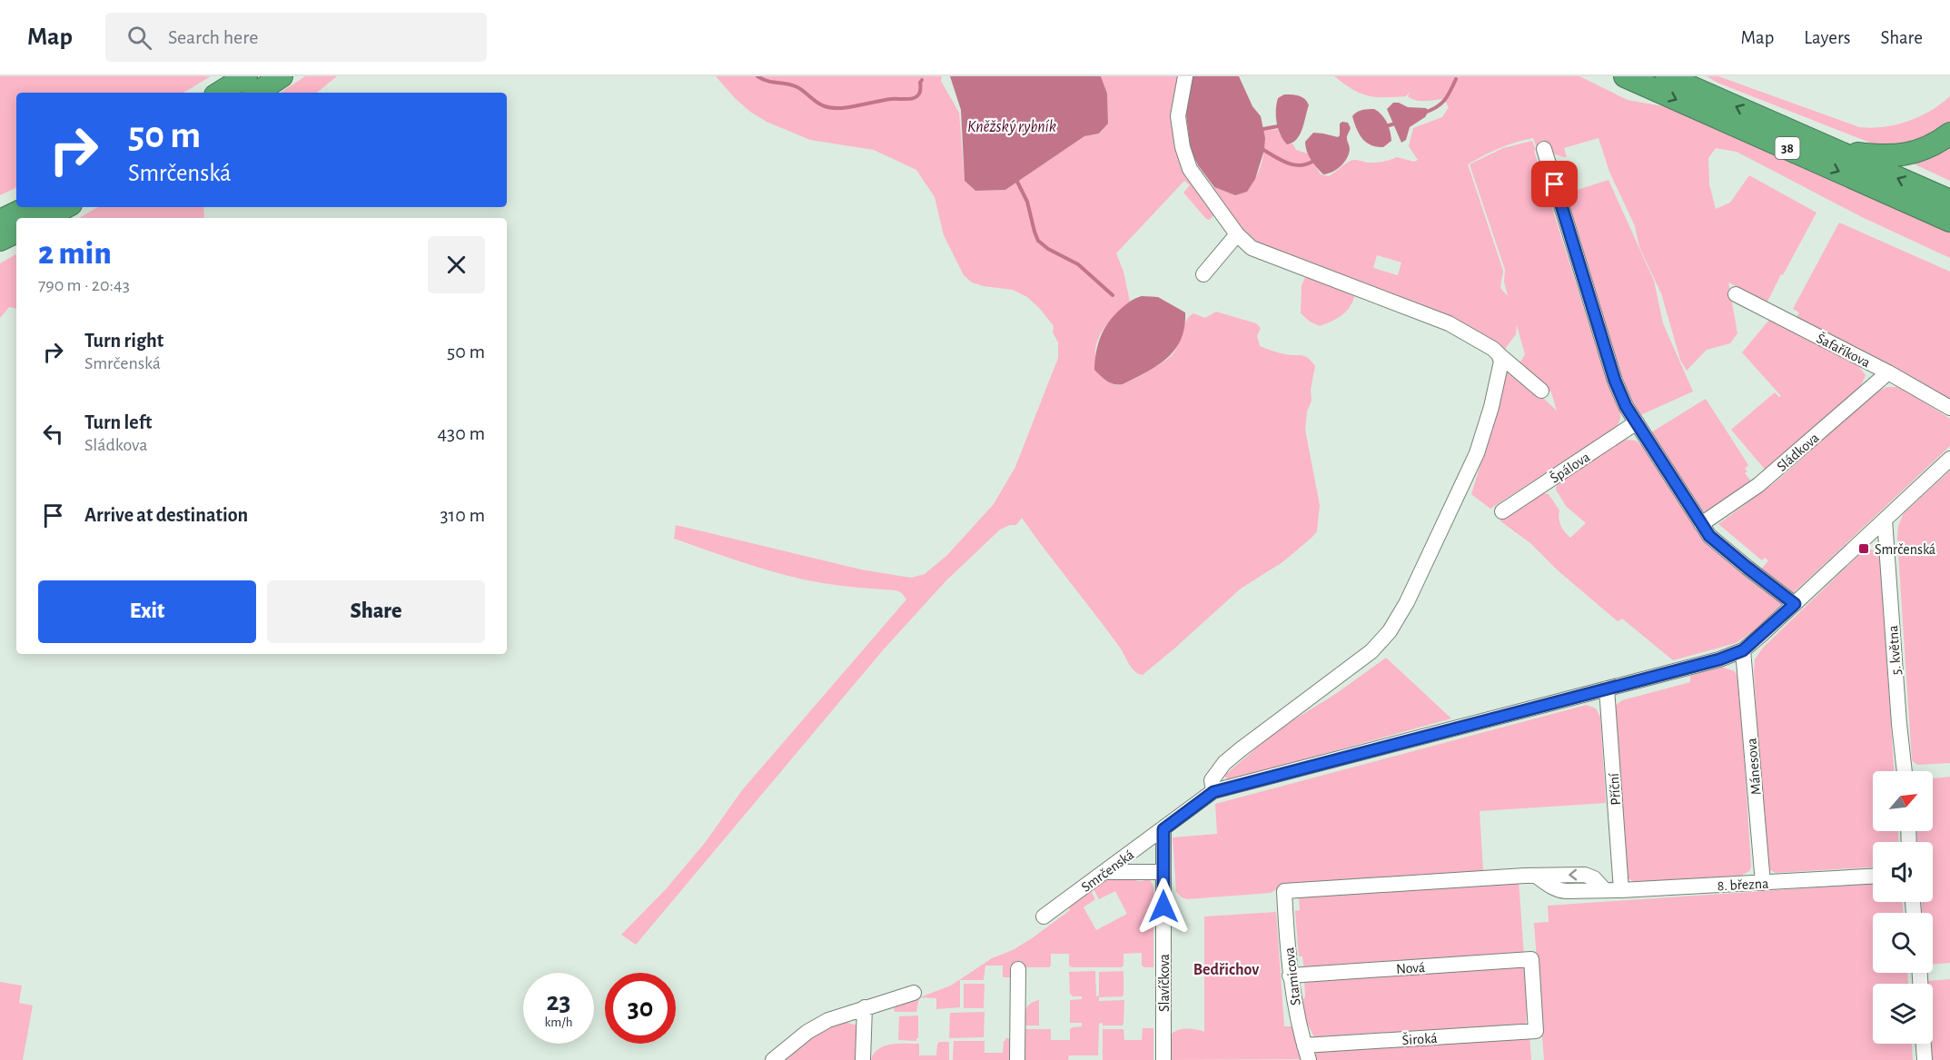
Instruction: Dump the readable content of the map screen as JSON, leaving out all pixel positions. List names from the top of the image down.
{
  "streets": {
    "highway": ["38"],
    "street": [
      "Šafaříkova",
      "Sládkova",
      "Špálova",
      "5. května",
      "Mánesova",
      "Příční",
      "Smrčenská",
      "8. března",
      "Nová",
      "Stamicova",
      "Slavíčkova",
      "Široká"
    ]
  },
  "crossings": [
    ["Šafaříkova", "Sládkova"],
    ["5. května", "Smrčenská"],
    ["Mánesova", "Smrčenská"],
    ["Mánesova", "8. března"],
    ["Příční", "Smrčenská"],
    ["Příční", "8. března"],
    ["Smrčenská", "Slavíčkova"],
    ["8. března", "Stamicova"],
    ["Nová", "Stamicova"],
    ["Nová", "Široká"],
    ["Stamicova", "Široká"]
  ],
  "districts": ["Bedřichov"],
  "water": ["Kněžský rybník"],
  "places": {
    "transit": ["Smrčenská"]
  },
  "north": "top right",
  "page": {
    "header": "Map",
    "search": "Search here",
    "nav": ["Map", "Layers", "Share"],
    "turn": ["50 m", "Smrčenská"],
    "heading": ["2 min", "790 m · 20:43"],
    "list": [
      {
        "name": "Turn right",
        "note": "Smrčenská",
        "value": "50 m"
      },
      {
        "name": "Turn left",
        "note": "Sládkova",
        "value": "430 m"
      },
      {
        "name": "Arrive at destination",
        "value": "310 m"
      }
    ],
    "buttons": ["Exit", "Share"],
    "speed": "23 km/h",
    "limit": "30"
  }
}
